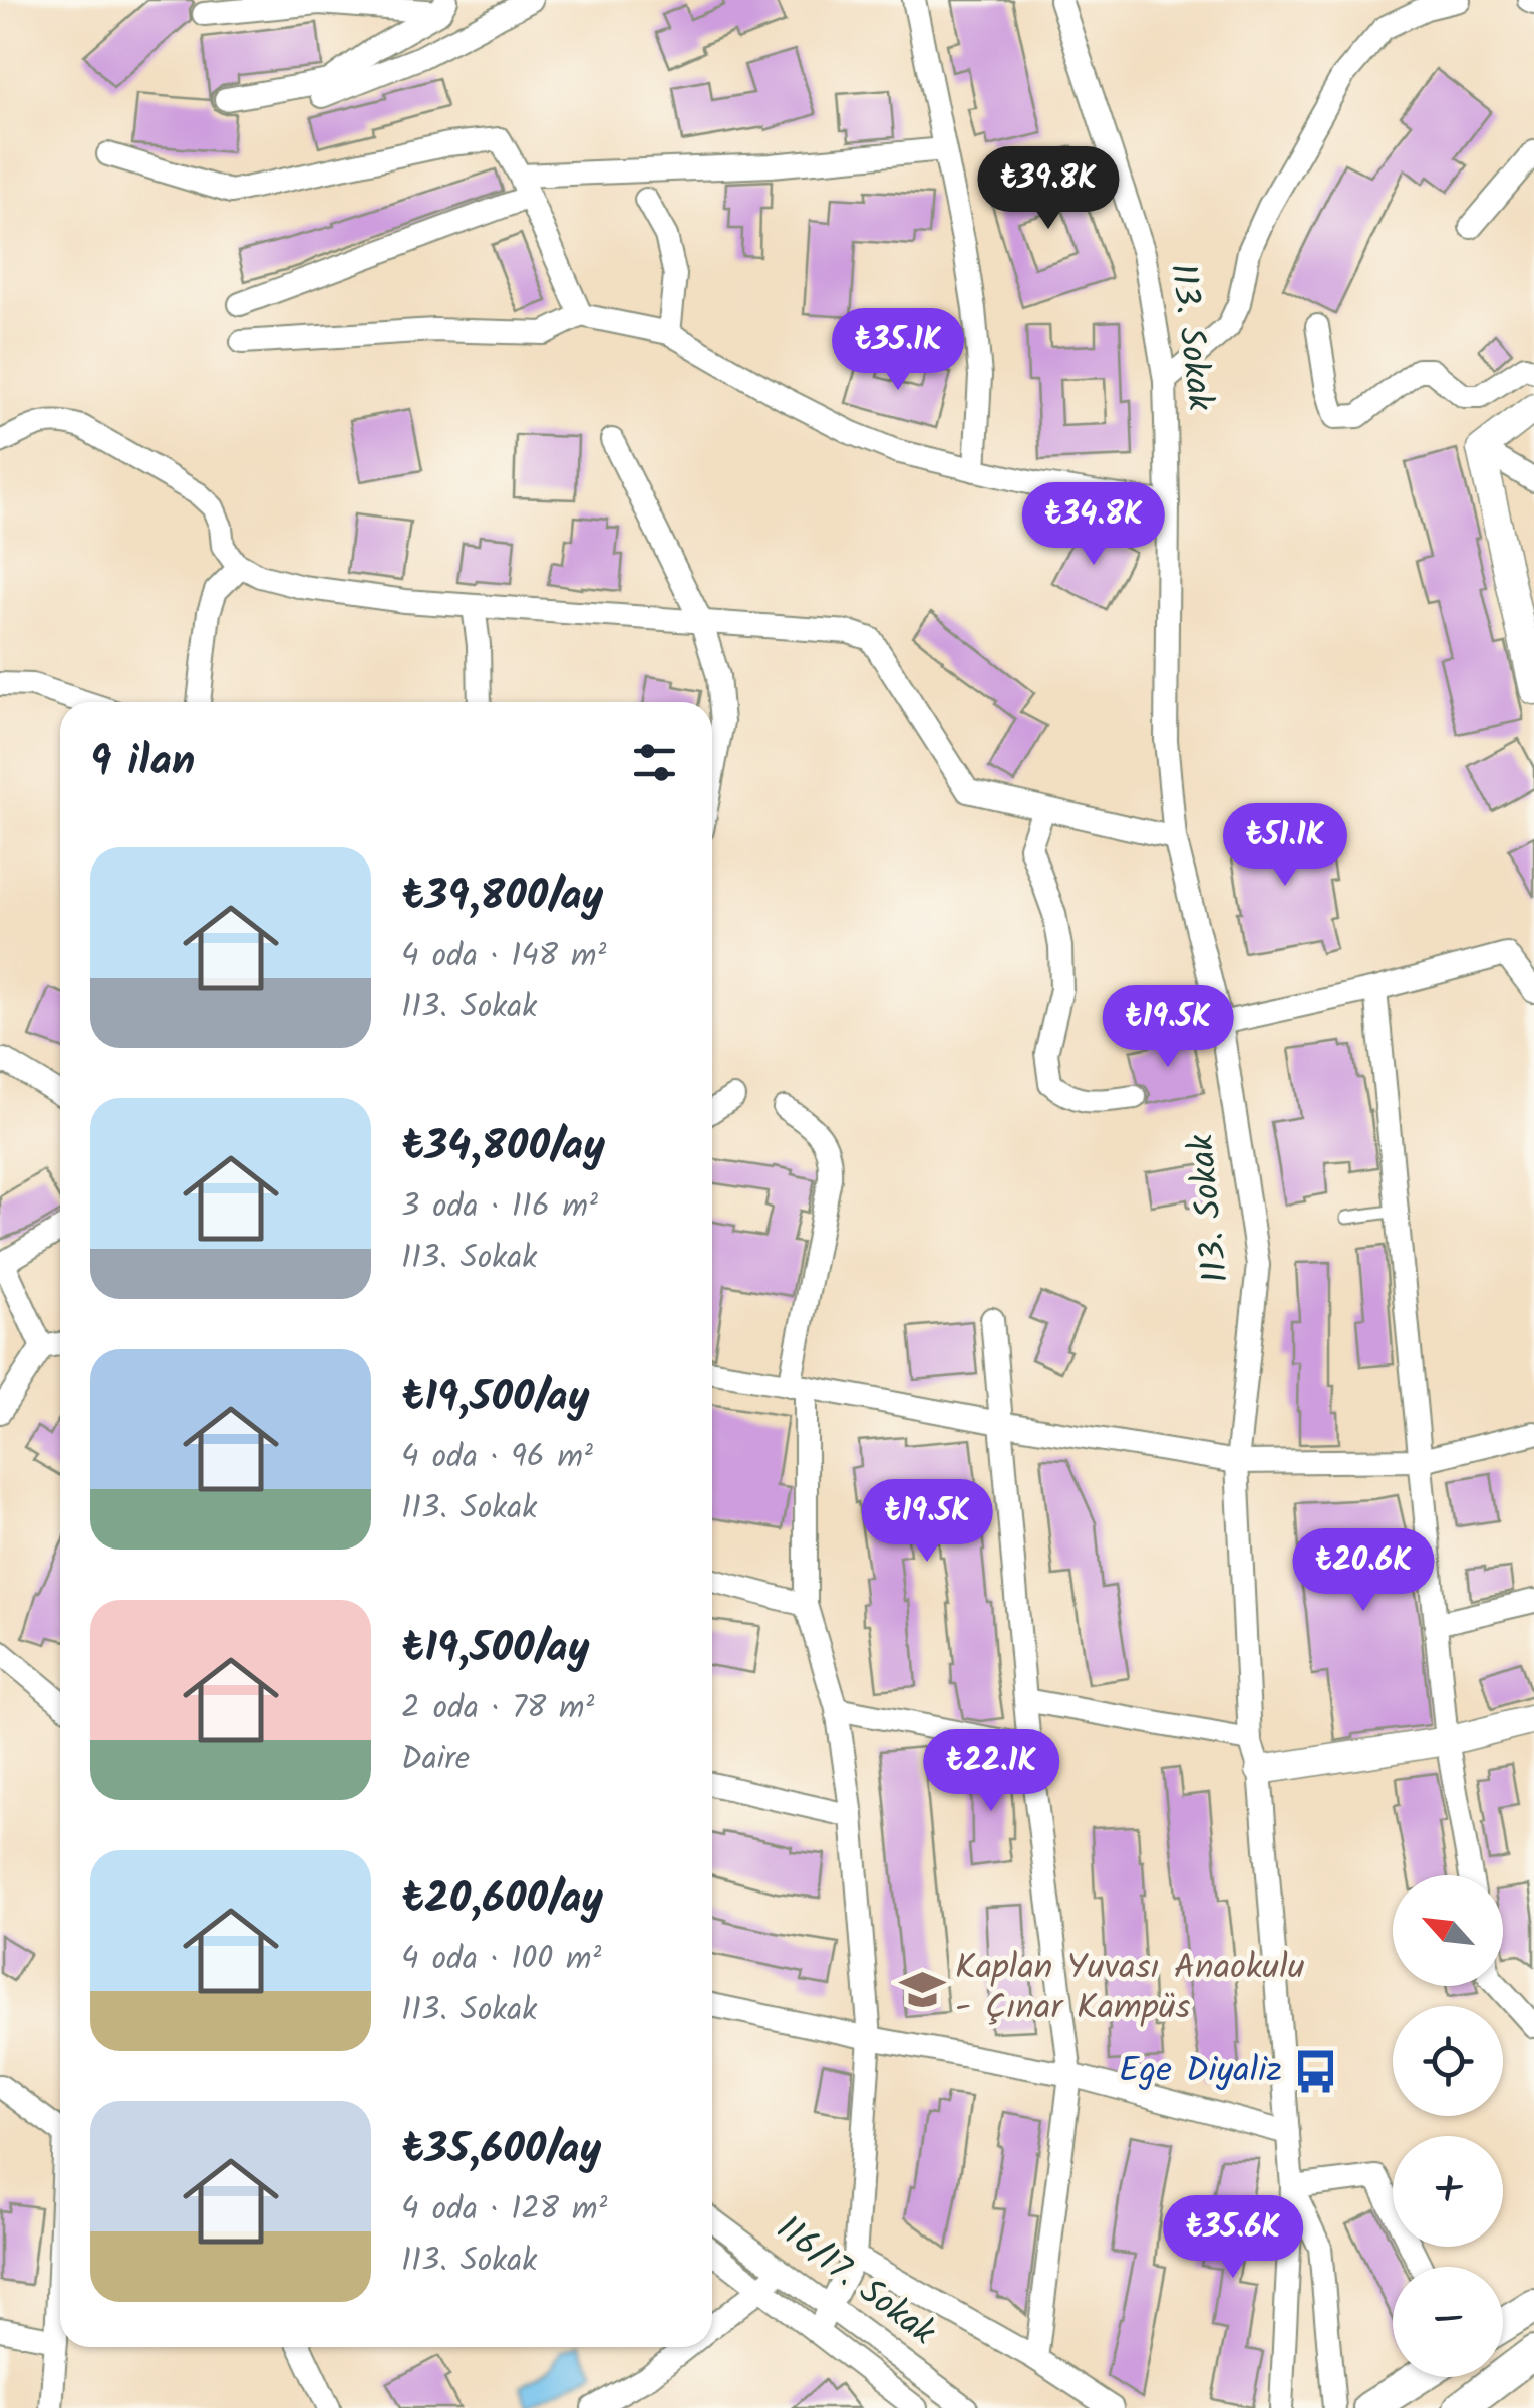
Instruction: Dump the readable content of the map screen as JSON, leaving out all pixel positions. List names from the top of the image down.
{
  "streets": {
    "street": ["113. Sokak", "116/17. Sokak"]
  },
  "places": {
    "school or university": ["Kaplan Yuvası Anaokulu - Çınar Kampüs"],
    "bus stop": ["Ege Diyaliz"]
  },
  "north": "top left",
  "page": {
    "price": [
      "₺39.8K",
      "₺35.1K",
      "₺34.8K",
      "₺51.1K",
      "₺19.5K",
      "₺19.5K",
      "₺20.6K",
      "₺22.1K",
      "₺35.6K"
    ],
    "heading": "9 ilan",
    "list": [
      {
        "name": "₺39,800/ay",
        "note": "4 oda · 148 m² · 113. Sokak"
      },
      {
        "name": "₺34,800/ay",
        "note": "3 oda · 116 m² · 113. Sokak"
      },
      {
        "name": "₺19,500/ay",
        "note": "4 oda · 96 m² · 113. Sokak"
      },
      {
        "name": "₺19,500/ay",
        "note": "2 oda · 78 m² · Daire"
      },
      {
        "name": "₺20,600/ay",
        "note": "4 oda · 100 m² · 113. Sokak"
      },
      {
        "name": "₺35,600/ay",
        "note": "4 oda · 128 m² · 113. Sokak"
      }
    ],
    "map_buttons": ["+", "−"]
  }
}
